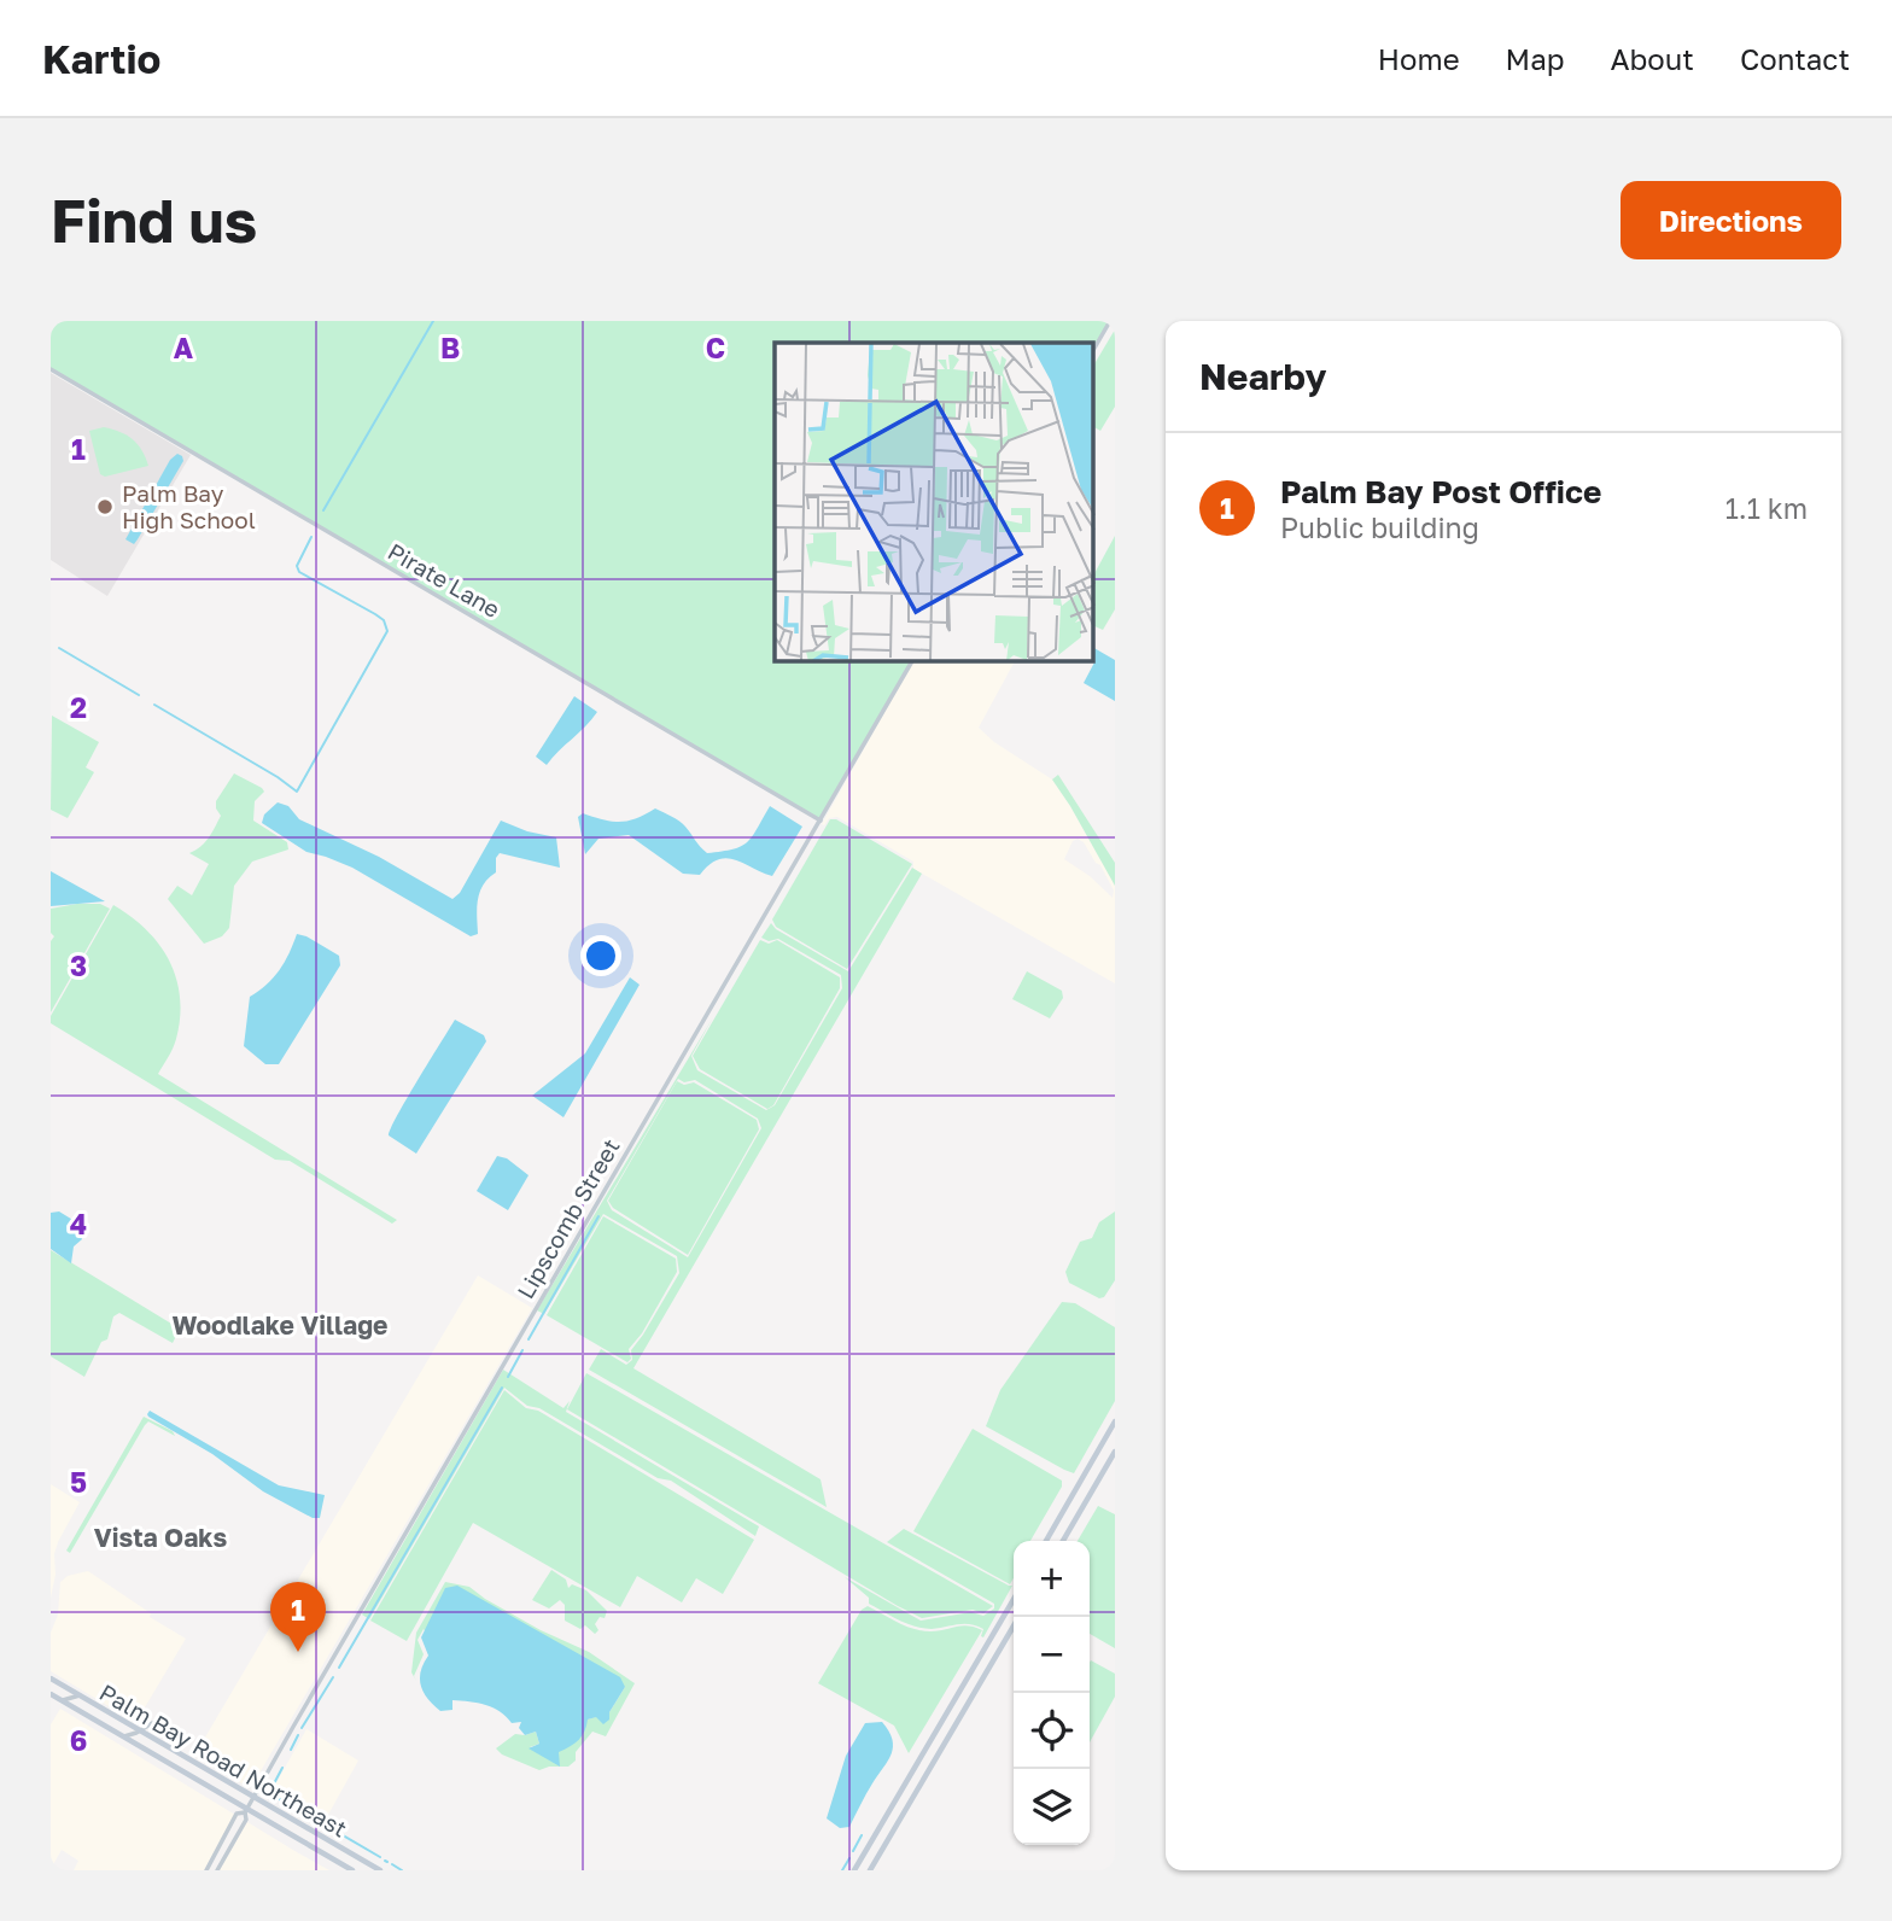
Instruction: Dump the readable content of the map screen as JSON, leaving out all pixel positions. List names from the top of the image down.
{
  "streets": {
    "main road": ["Palm Bay Road Northeast"],
    "street": ["Pirate Lane", "Lipscomb Street"]
  },
  "crossings": [
    ["Pirate Lane", "Lipscomb Street"],
    ["Lipscomb Street", "Palm Bay Road Northeast"]
  ],
  "districts": ["Woodlake Village", "Vista Oaks"],
  "places": ["Palm Bay High School"],
  "page": {
    "header": "Kartio",
    "nav": [
      "Home",
      "Map",
      "About",
      "Contact"
    ],
    "buttons": "Directions",
    "title": "Find us",
    "heading": "Nearby",
    "list": [
      {
        "mark": "1",
        "name": "Palm Bay Post Office",
        "note": "Public building",
        "value": "1.1 km"
      }
    ],
    "map_buttons": ["+", "−"],
    "pins": "1"
  },
  "grid": {
    "columns": ["A", "B", "C"],
    "rows": [
      "1",
      "2",
      "3",
      "4",
      "5",
      "6"
    ]
  }
}
